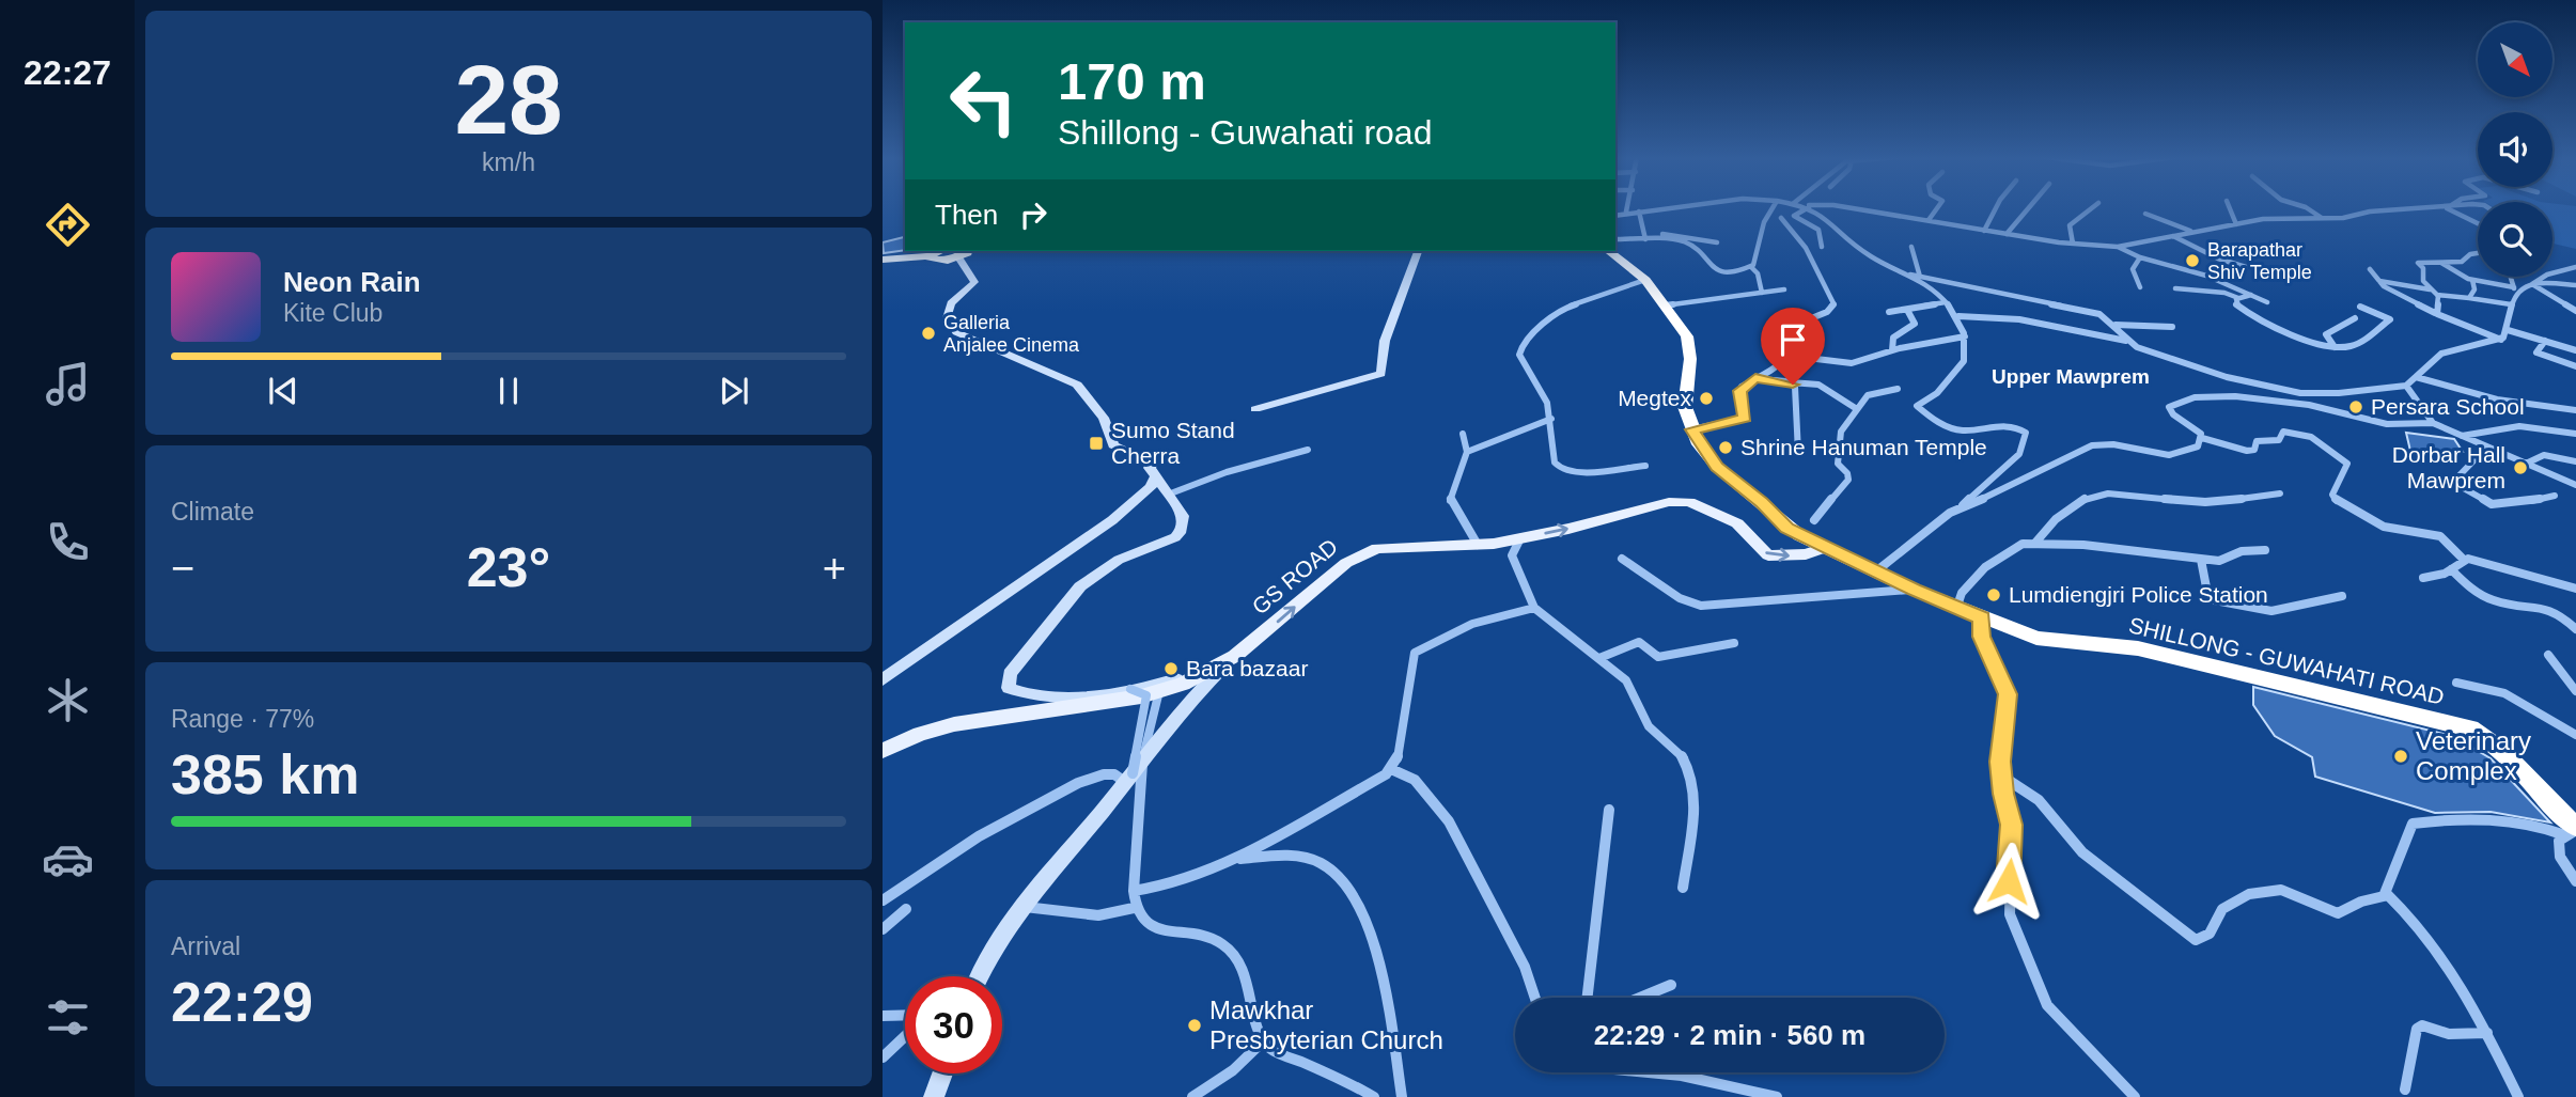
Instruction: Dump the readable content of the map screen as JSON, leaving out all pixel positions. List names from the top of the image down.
{
  "streets": {
    "highway": ["SHILLONG - GUWAHATI ROAD"],
    "main road": ["GS ROAD"]
  },
  "crossings": [
    ["GS ROAD", "SHILLONG - GUWAHATI ROAD"]
  ],
  "one_way": ["GS ROAD"],
  "districts": ["Upper Mawprem"],
  "places": {
    "other": [
      "Barapathar Shiv Temple",
      "Galleria Anjalee Cinema",
      "Megtex",
      "Persara School",
      "Shrine Hanuman Temple",
      "Dorbar Hall Mawprem",
      "Lumdiengjri Police Station",
      "Bara bazaar",
      "Veterinary Complex",
      "Mawkhar Presbyterian Church"
    ],
    "transit": ["Sumo Stand Cherra"]
  },
  "north": "bottom right",
  "page": {
    "tabs": "22:27",
    "tile": [
      ["28", "km/h"],
      "Climate",
      ["Range · 77%", "385 km"],
      ["Arrival", "22:29"]
    ],
    "turn": ["170 m", "Shillong - Guwahati road"],
    "then": "Then",
    "song": ["Neon Rain", "Kite Club"],
    "heat": ["−", "23°", "+"],
    "limit": "30",
    "trip": "22:29 · 2 min · 560 m"
  }
}
